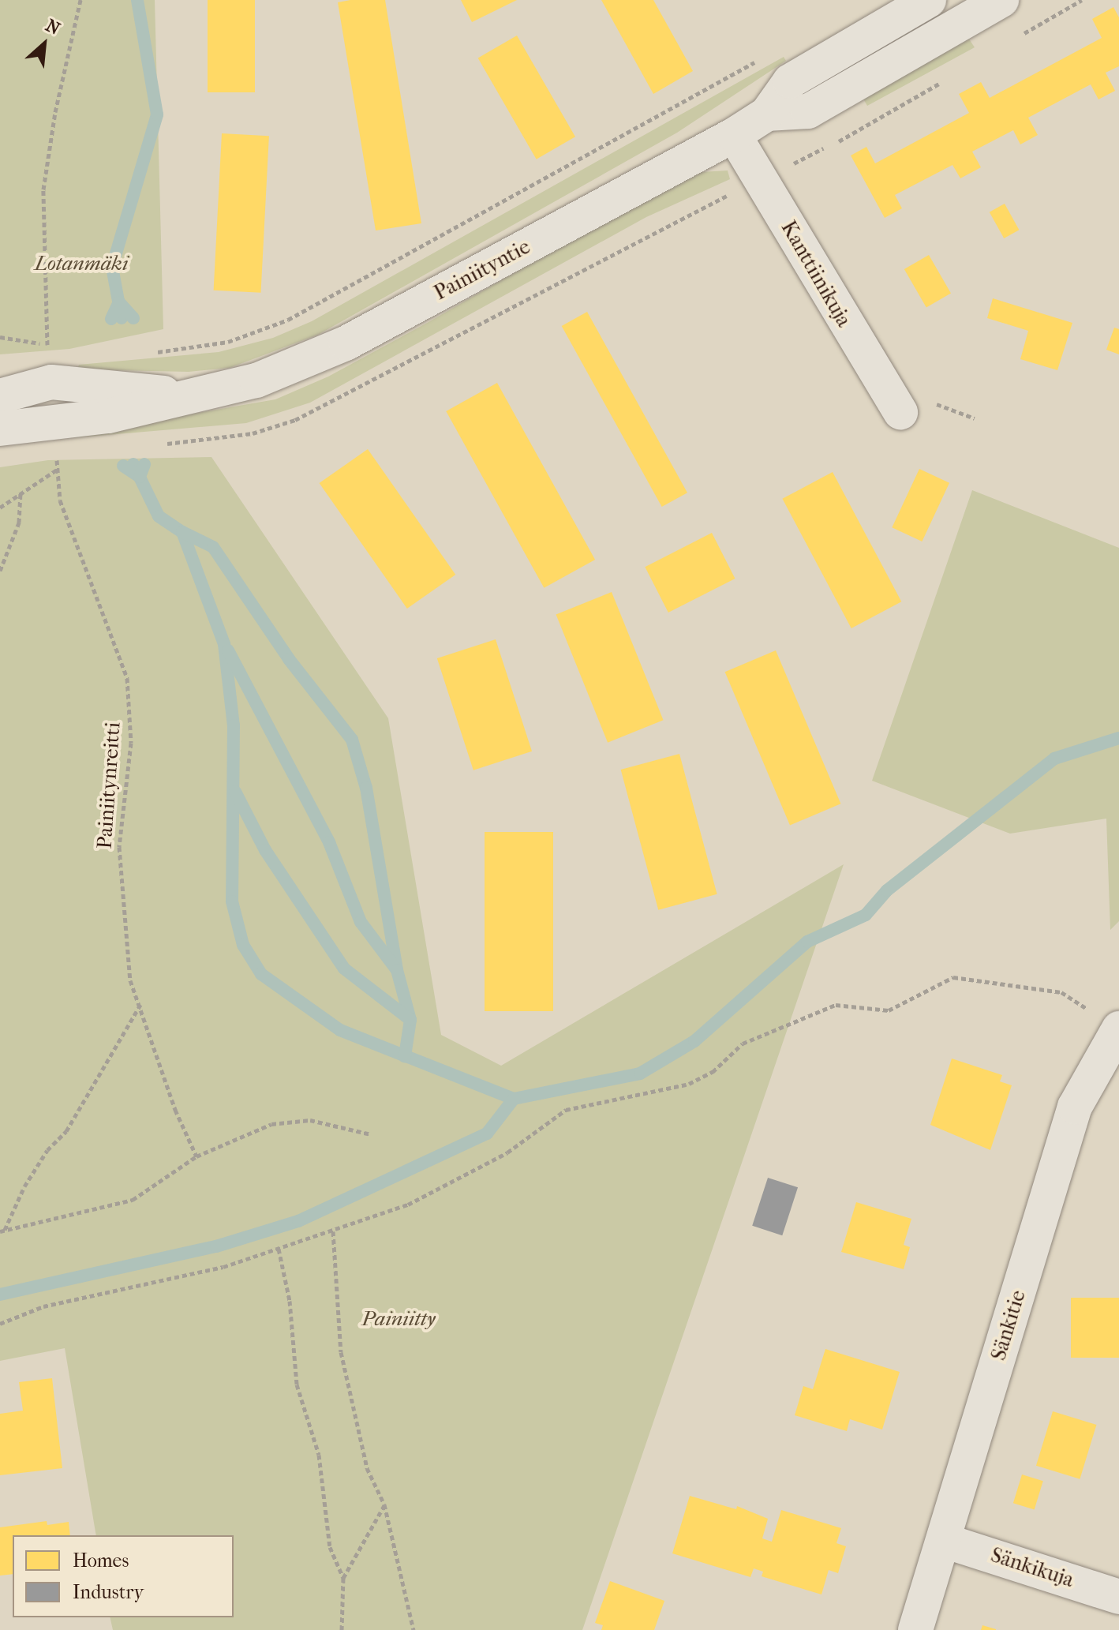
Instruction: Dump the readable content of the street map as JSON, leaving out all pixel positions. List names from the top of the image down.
{
  "streets": {
    "street": [
      "Painiityntie",
      "Kanttiinikuja",
      "Sänkitie",
      "Sänkikuja"
    ],
    "path": ["Painiitynreitti"]
  },
  "crossings": [
    ["Painiityntie", "Kanttiinikuja"],
    ["Sänkitie", "Sänkikuja"]
  ],
  "parks": ["Lotanmäki", "Painiitty"],
  "legend": ["Homes", "Industry"],
  "north": "top right"
}
